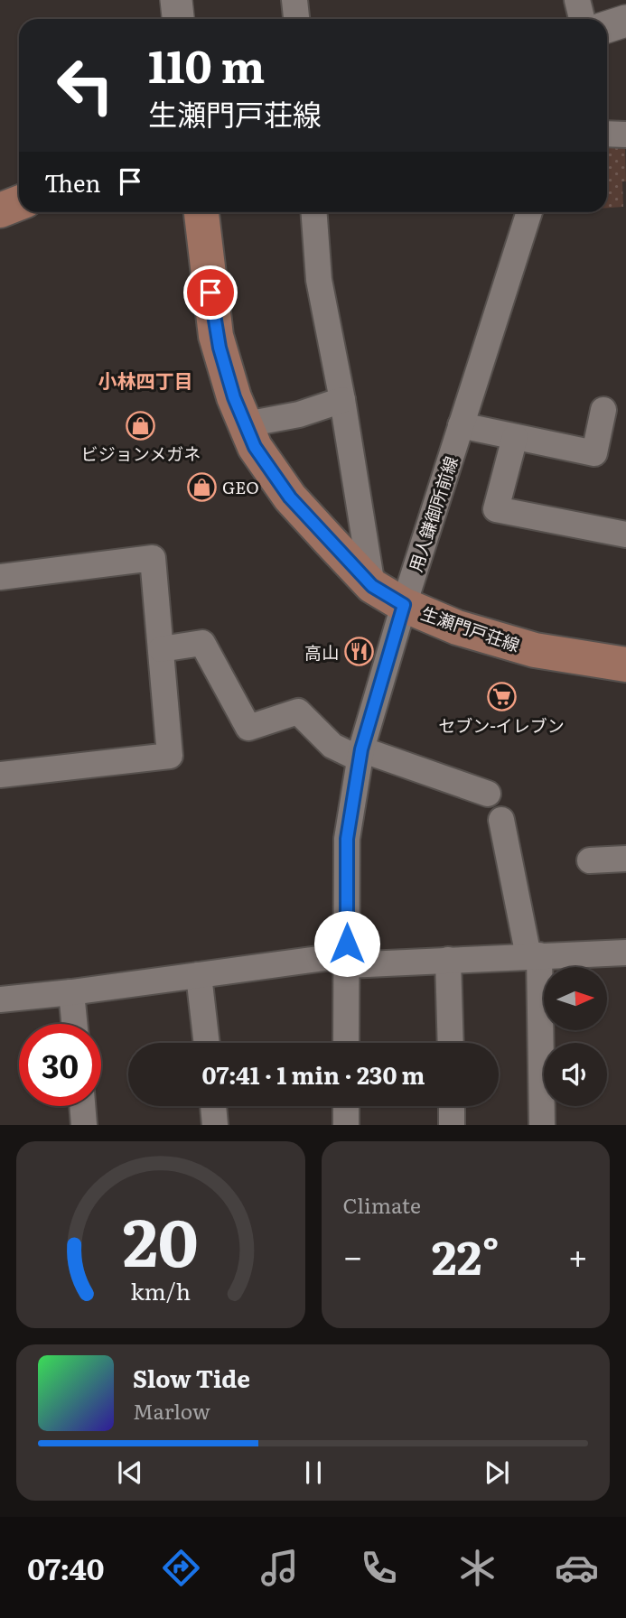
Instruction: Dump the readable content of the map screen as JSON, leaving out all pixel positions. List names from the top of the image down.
{
  "streets": {
    "main road": ["生瀬門戸荘線"],
    "street": ["用人鎌御所前線"]
  },
  "crossings": [
    ["用人鎌御所前線", "生瀬門戸荘線"]
  ],
  "districts": ["小林四丁目"],
  "places": {
    "shop": ["ビジョンメガネ", "GEO"],
    "restaurant": ["高山"],
    "supermarket": ["セブン-イレブン"]
  },
  "north": "right",
  "page": {
    "turn": ["110 m", "生瀬門戸荘線"],
    "then": "Then",
    "limit": "30",
    "trip": "07:41 · 1 min · 230 m",
    "tile": "Climate",
    "heat": ["−", "22°", "+"],
    "song": ["Slow Tide", "Marlow"],
    "tabs": "07:40",
    "gauge": ["20", "km/h"]
  }
}
